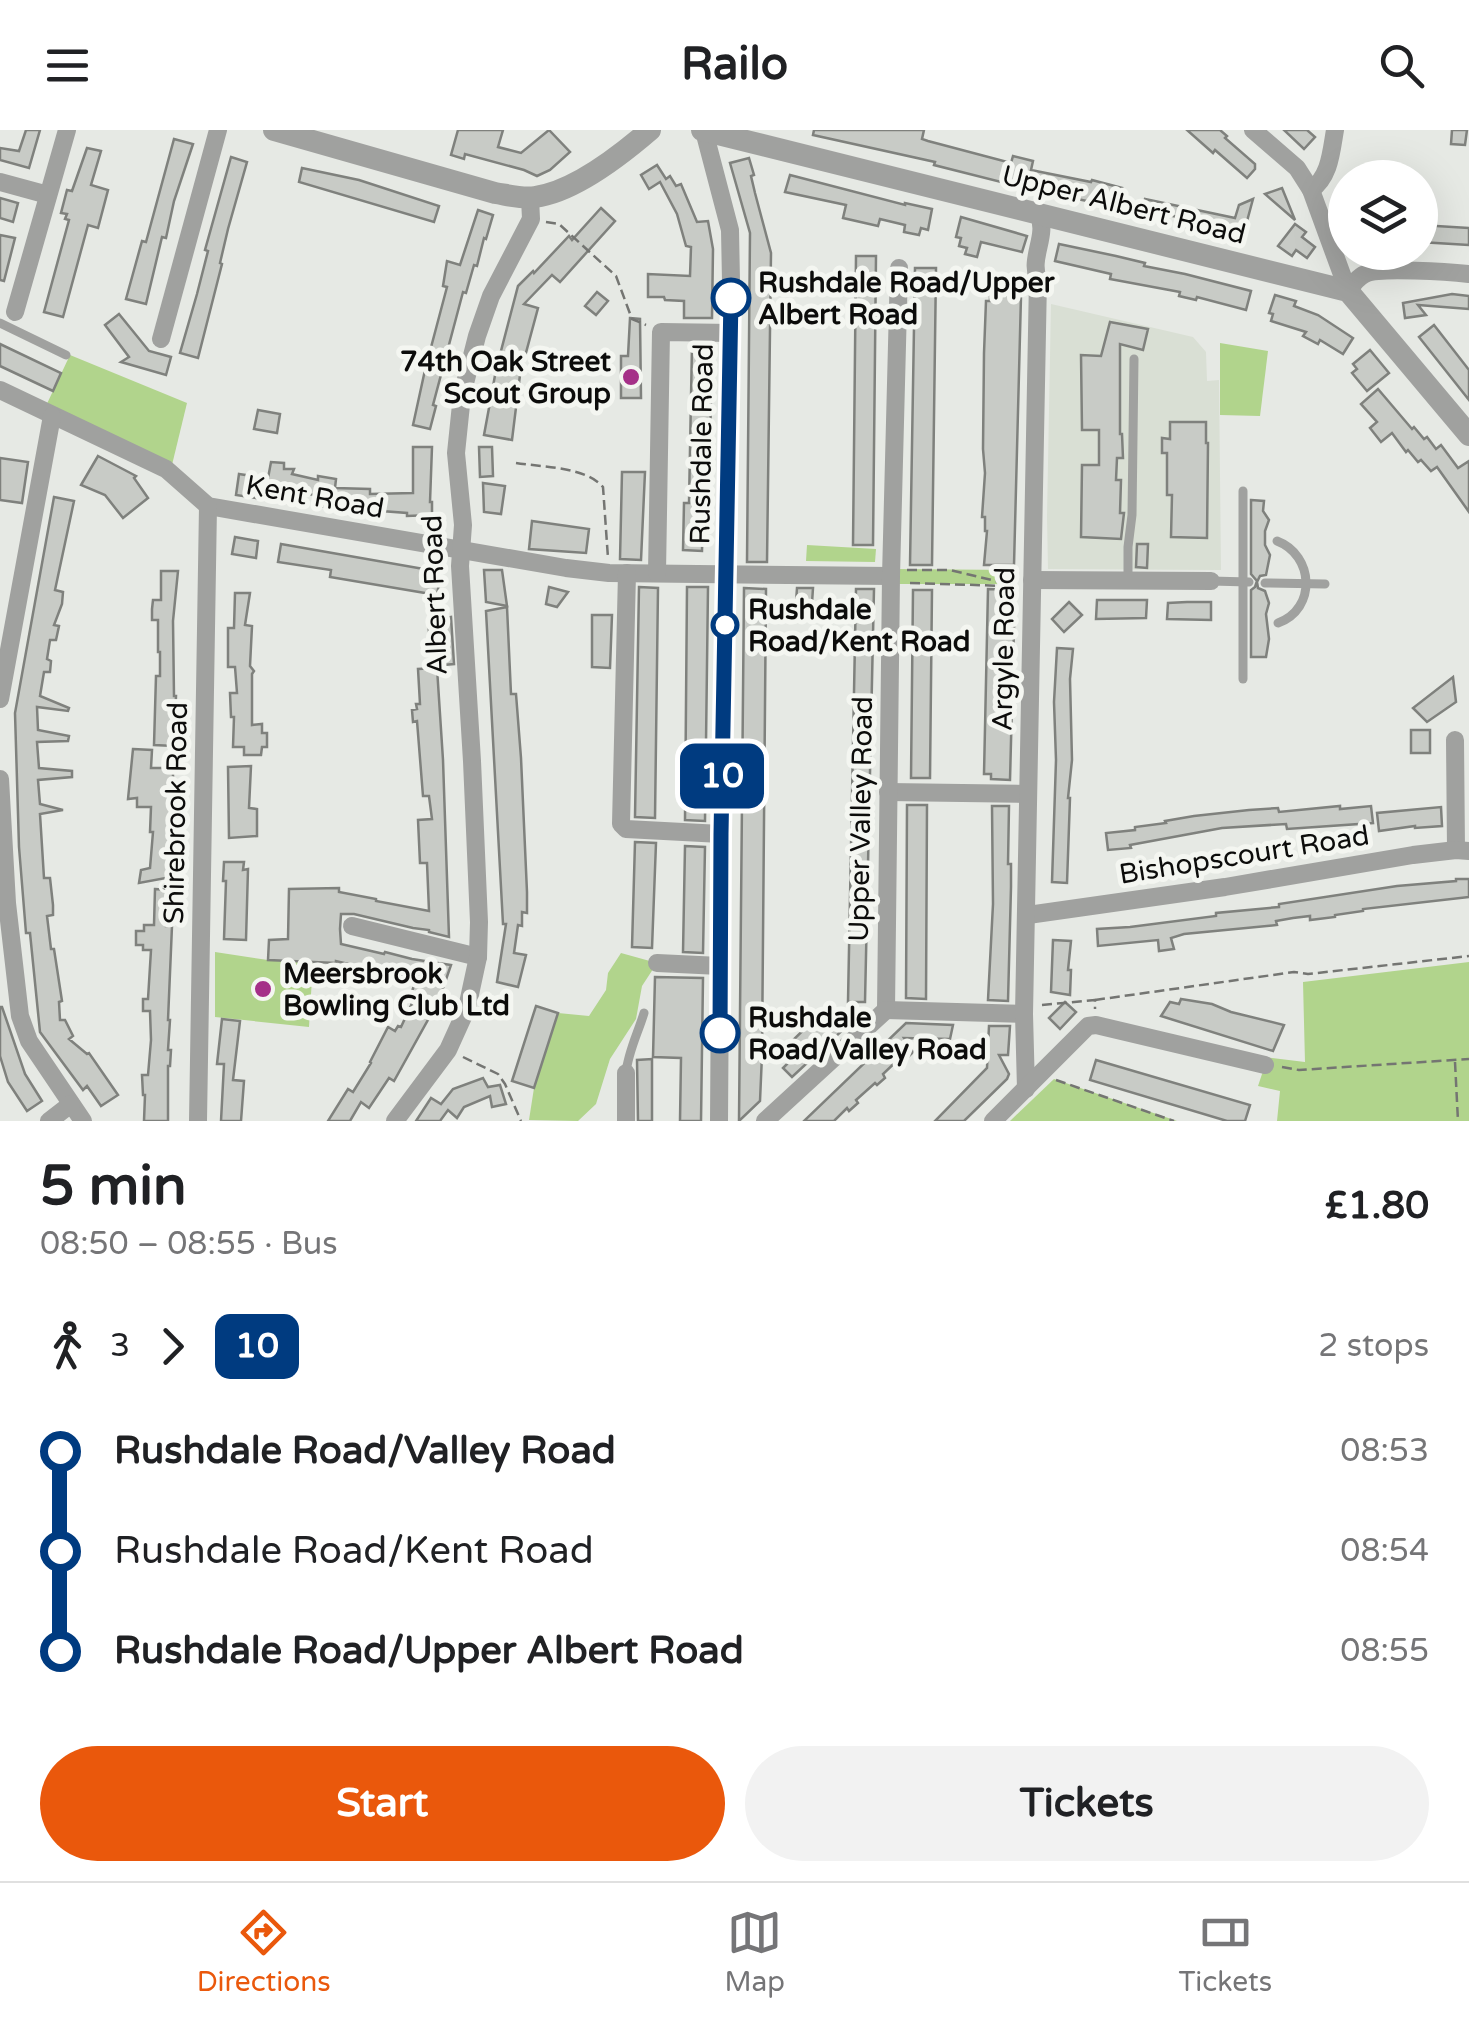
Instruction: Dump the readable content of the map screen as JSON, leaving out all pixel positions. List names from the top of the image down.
{
  "streets": {
    "street": [
      "Upper Albert Road",
      "Rushdale Road",
      "Kent Road",
      "Albert Road",
      "Argyle Road",
      "Shirebrook Road",
      "Upper Valley Road",
      "Bishopscourt Road"
    ]
  },
  "crossings": [
    ["Upper Albert Road", "Rushdale Road"],
    ["Upper Albert Road", "Argyle Road"],
    ["Rushdale Road", "Kent Road"],
    ["Kent Road", "Albert Road"],
    ["Kent Road", "Shirebrook Road"],
    ["Kent Road", "Upper Valley Road"],
    ["Argyle Road", "Bishopscourt Road"]
  ],
  "places": [
    "Rushdale Road/Upper Albert Road",
    "74th Oak Street Scout Group",
    "Rushdale Road/Kent Road",
    "Meersbrook Bowling Club Ltd",
    "Rushdale Road/Valley Road"
  ],
  "lines": ["bus line 10"],
  "page": {
    "header": "Railo",
    "on_map": "10",
    "heading": ["5 min", "08:50 – 08:55 · Bus", "£1.80"],
    "legs": ["3", "10", "2 stops"],
    "list": [
      {
        "name": "Rushdale Road/Valley Road",
        "value": "08:53"
      },
      {
        "name": "Rushdale Road/Kent Road",
        "value": "08:54"
      },
      {
        "name": "Rushdale Road/Upper Albert Road",
        "value": "08:55"
      }
    ],
    "buttons": ["Start", "Tickets"],
    "tabs": ["Directions", "Map", "Tickets"]
  }
}
